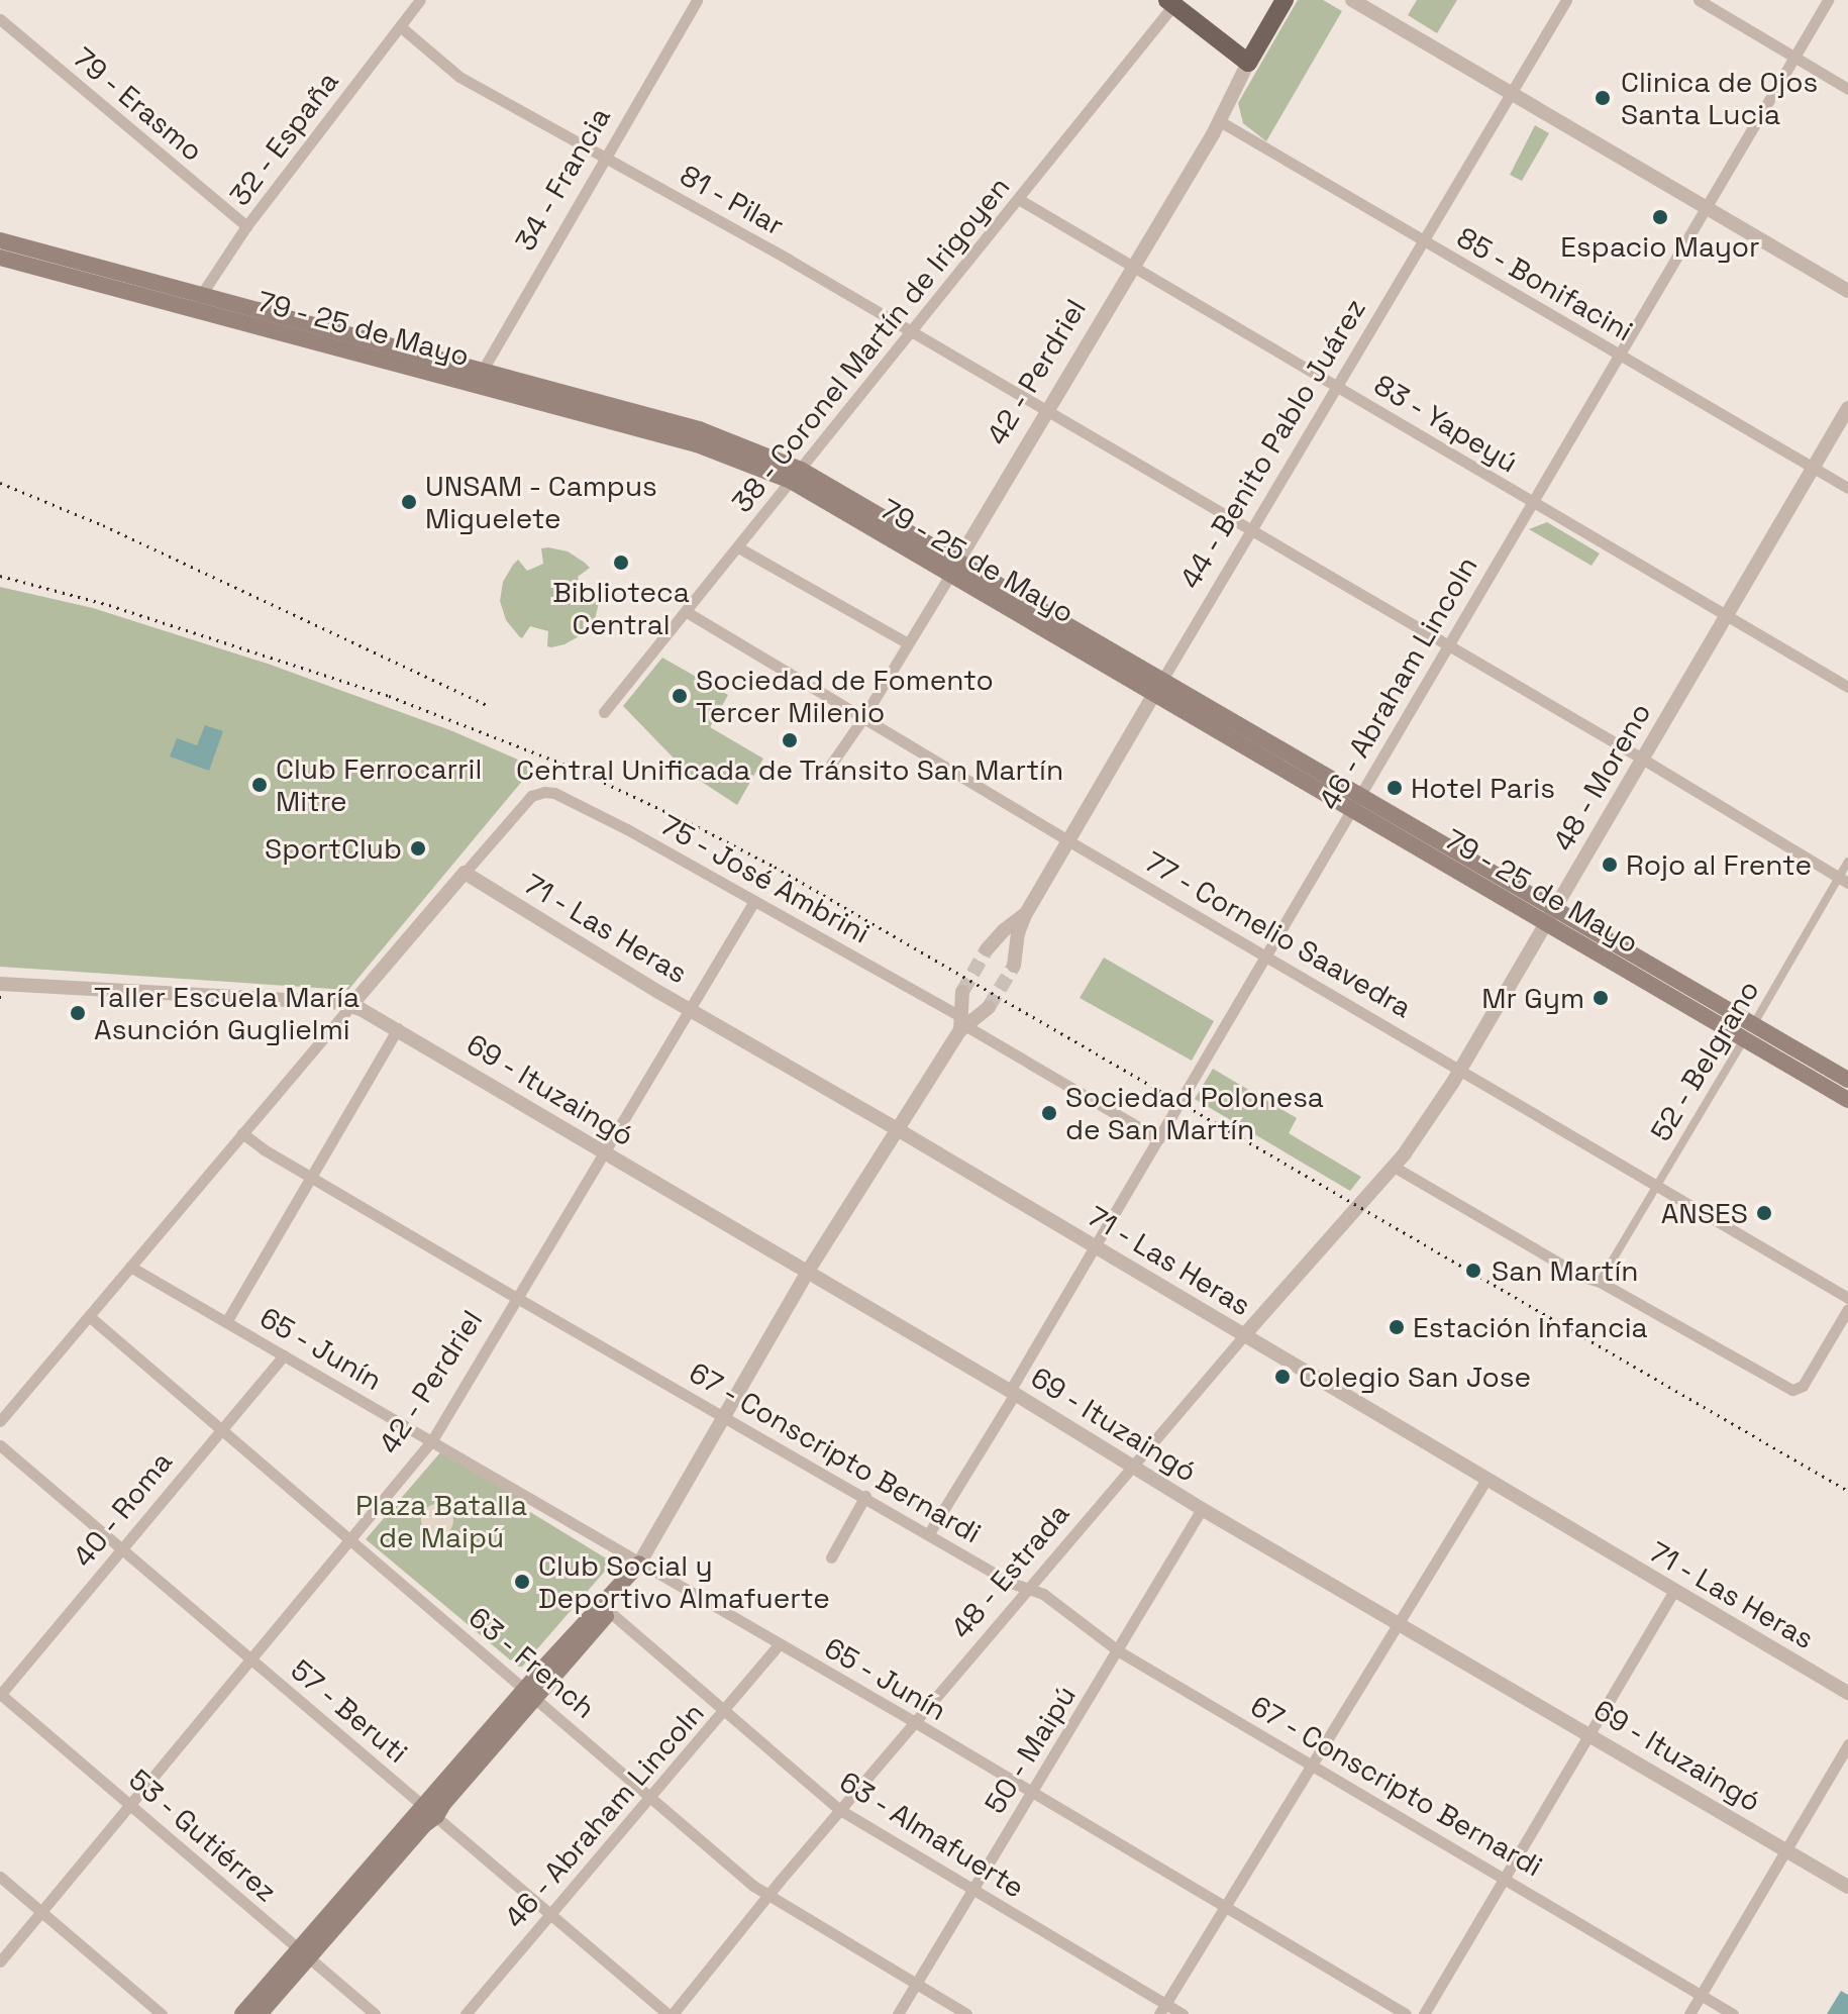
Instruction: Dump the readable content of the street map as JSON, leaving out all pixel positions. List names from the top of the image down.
{
  "streets": {
    "main road": ["79 - 25 de Mayo", "42 - Perdriel"],
    "street": [
      "79 - Erasmo",
      "32 - España",
      "34 - Francia",
      "81 - Pilar",
      "85 - Bonifacini",
      "38 - Coronel Martín de Irigoyen",
      "83 - Yapeyú",
      "44 - Benito Pablo Juárez",
      "46 - Abraham Lincoln",
      "48 - Moreno",
      "75 - José Ambrini",
      "71 - Las Heras",
      "77 - Cornelio Saavedra",
      "52 - Belgrano",
      "69 - Ituzaingó",
      "65 - Junín",
      "67 - Conscripto Bernardi",
      "40 - Roma",
      "48 - Estrada",
      "63 - French",
      "57 - Beruti",
      "50 - Maipú",
      "63 - Almafuerte",
      "53 - Gutiérrez"
    ]
  },
  "crossings": [
    ["79 - Erasmo", "32 - España"],
    ["32 - España", "81 - Pilar"],
    ["32 - España", "79 - 25 de Mayo"],
    ["34 - Francia", "81 - Pilar"],
    ["34 - Francia", "79 - 25 de Mayo"],
    ["81 - Pilar", "38 - Coronel Martín de Irigoyen"],
    ["81 - Pilar", "42 - Perdriel"],
    ["81 - Pilar", "44 - Benito Pablo Juárez"],
    ["81 - Pilar", "46 - Abraham Lincoln"],
    ["81 - Pilar", "48 - Moreno"],
    ["81 - Pilar", "52 - Belgrano"],
    ["85 - Bonifacini", "42 - Perdriel"],
    ["85 - Bonifacini", "44 - Benito Pablo Juárez"],
    ["85 - Bonifacini", "46 - Abraham Lincoln"],
    ["85 - Bonifacini", "48 - Moreno"],
    ["79 - 25 de Mayo", "38 - Coronel Martín de Irigoyen"],
    ["79 - 25 de Mayo", "42 - Perdriel"],
    ["79 - 25 de Mayo", "44 - Benito Pablo Juárez"],
    ["79 - 25 de Mayo", "46 - Abraham Lincoln"],
    ["79 - 25 de Mayo", "48 - Moreno"],
    ["79 - 25 de Mayo", "52 - Belgrano"],
    ["38 - Coronel Martín de Irigoyen", "83 - Yapeyú"],
    ["38 - Coronel Martín de Irigoyen", "77 - Cornelio Saavedra"],
    ["42 - Perdriel", "83 - Yapeyú"],
    ["42 - Perdriel", "75 - José Ambrini"],
    ["42 - Perdriel", "71 - Las Heras"],
    ["42 - Perdriel", "77 - Cornelio Saavedra"],
    ["42 - Perdriel", "69 - Ituzaingó"],
    ["42 - Perdriel", "65 - Junín"],
    ["42 - Perdriel", "67 - Conscripto Bernardi"],
    ["42 - Perdriel", "63 - French"],
    ["42 - Perdriel", "57 - Beruti"],
    ["42 - Perdriel", "53 - Gutiérrez"],
    ["83 - Yapeyú", "44 - Benito Pablo Juárez"],
    ["83 - Yapeyú", "46 - Abraham Lincoln"],
    ["83 - Yapeyú", "48 - Moreno"],
    ["44 - Benito Pablo Juárez", "77 - Cornelio Saavedra"],
    ["46 - Abraham Lincoln", "75 - José Ambrini"],
    ["46 - Abraham Lincoln", "71 - Las Heras"],
    ["46 - Abraham Lincoln", "77 - Cornelio Saavedra"],
    ["46 - Abraham Lincoln", "69 - Ituzaingó"],
    ["46 - Abraham Lincoln", "65 - Junín"],
    ["46 - Abraham Lincoln", "67 - Conscripto Bernardi"],
    ["46 - Abraham Lincoln", "63 - French"],
    ["46 - Abraham Lincoln", "57 - Beruti"],
    ["46 - Abraham Lincoln", "63 - Almafuerte"],
    ["48 - Moreno", "77 - Cornelio Saavedra"],
    ["48 - Moreno", "48 - Estrada"],
    ["75 - José Ambrini", "71 - Las Heras"],
    ["71 - Las Heras", "48 - Estrada"],
    ["77 - Cornelio Saavedra", "52 - Belgrano"],
    ["69 - Ituzaingó", "48 - Estrada"],
    ["69 - Ituzaingó", "50 - Maipú"],
    ["65 - Junín", "40 - Roma"],
    ["65 - Junín", "48 - Estrada"],
    ["65 - Junín", "50 - Maipú"],
    ["67 - Conscripto Bernardi", "48 - Estrada"],
    ["67 - Conscripto Bernardi", "50 - Maipú"],
    ["40 - Roma", "63 - French"],
    ["40 - Roma", "57 - Beruti"],
    ["40 - Roma", "53 - Gutiérrez"],
    ["48 - Estrada", "63 - French"],
    ["48 - Estrada", "57 - Beruti"],
    ["48 - Estrada", "63 - Almafuerte"],
    ["63 - French", "50 - Maipú"],
    ["50 - Maipú", "63 - Almafuerte"]
  ],
  "parks": ["Plaza Batalla de Maipú"],
  "places": [
    "Clinica de Ojos Santa Lucia",
    "Espacio Mayor",
    "UNSAM - Campus Miguelete",
    "Biblioteca Central",
    "Sociedad de Fomento Tercer Milenio",
    "Central Unificada de Tránsito San Martín",
    "Club Ferrocarril Mitre",
    "Hotel Paris",
    "SportClub",
    "Rojo al Frente",
    "Mr Gym",
    "Taller Escuela María Asunción Guglielmi",
    "Sociedad Polonesa de San Martín",
    "ANSES",
    "San Martín",
    "Estación Infancia",
    "Colegio San Jose",
    "Club Social y Deportivo Almafuerte"
  ]
}
